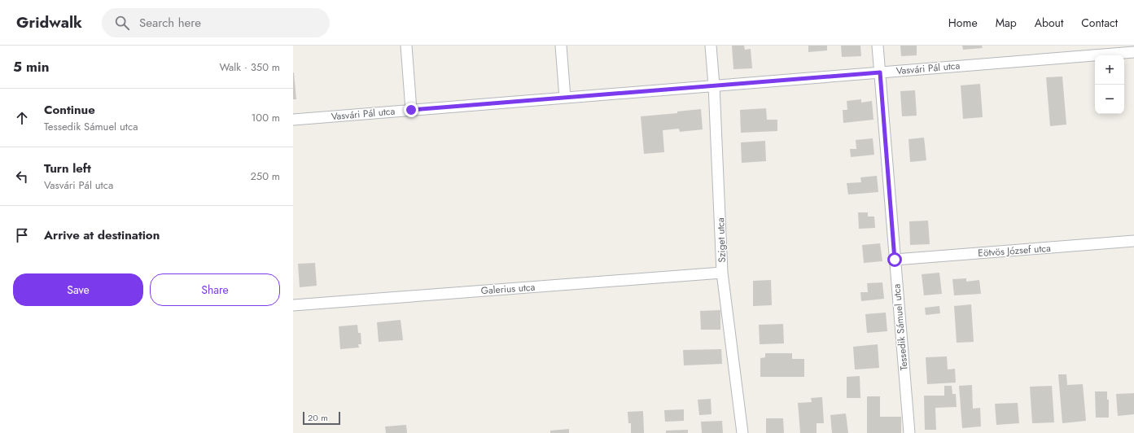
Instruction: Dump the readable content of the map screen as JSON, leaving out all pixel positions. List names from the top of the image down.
{
  "streets": {
    "street": [
      "Vasvári Pál utca",
      "Sziget utca",
      "Eötvös József utca",
      "Galerius utca",
      "Tessedik Sámuel utca"
    ]
  },
  "crossings": [
    ["Vasvári Pál utca", "Sziget utca"],
    ["Vasvári Pál utca", "Tessedik Sámuel utca"],
    ["Sziget utca", "Galerius utca"],
    ["Eötvös József utca", "Tessedik Sámuel utca"]
  ],
  "scale_bar": "20 m",
  "page": {
    "header": "Gridwalk",
    "search": "Search here",
    "nav": [
      "Home",
      "Map",
      "About",
      "Contact"
    ],
    "heading": ["5 min", "Walk · 350 m"],
    "map_buttons": ["+", "−"],
    "list": [
      ["Continue", "Tessedik Sámuel utca", "100 m"],
      ["Turn left", "Vasvári Pál utca", "250 m"],
      "Arrive at destination"
    ],
    "buttons": ["Save", "Share"],
    "scale": "20 m"
  }
}
